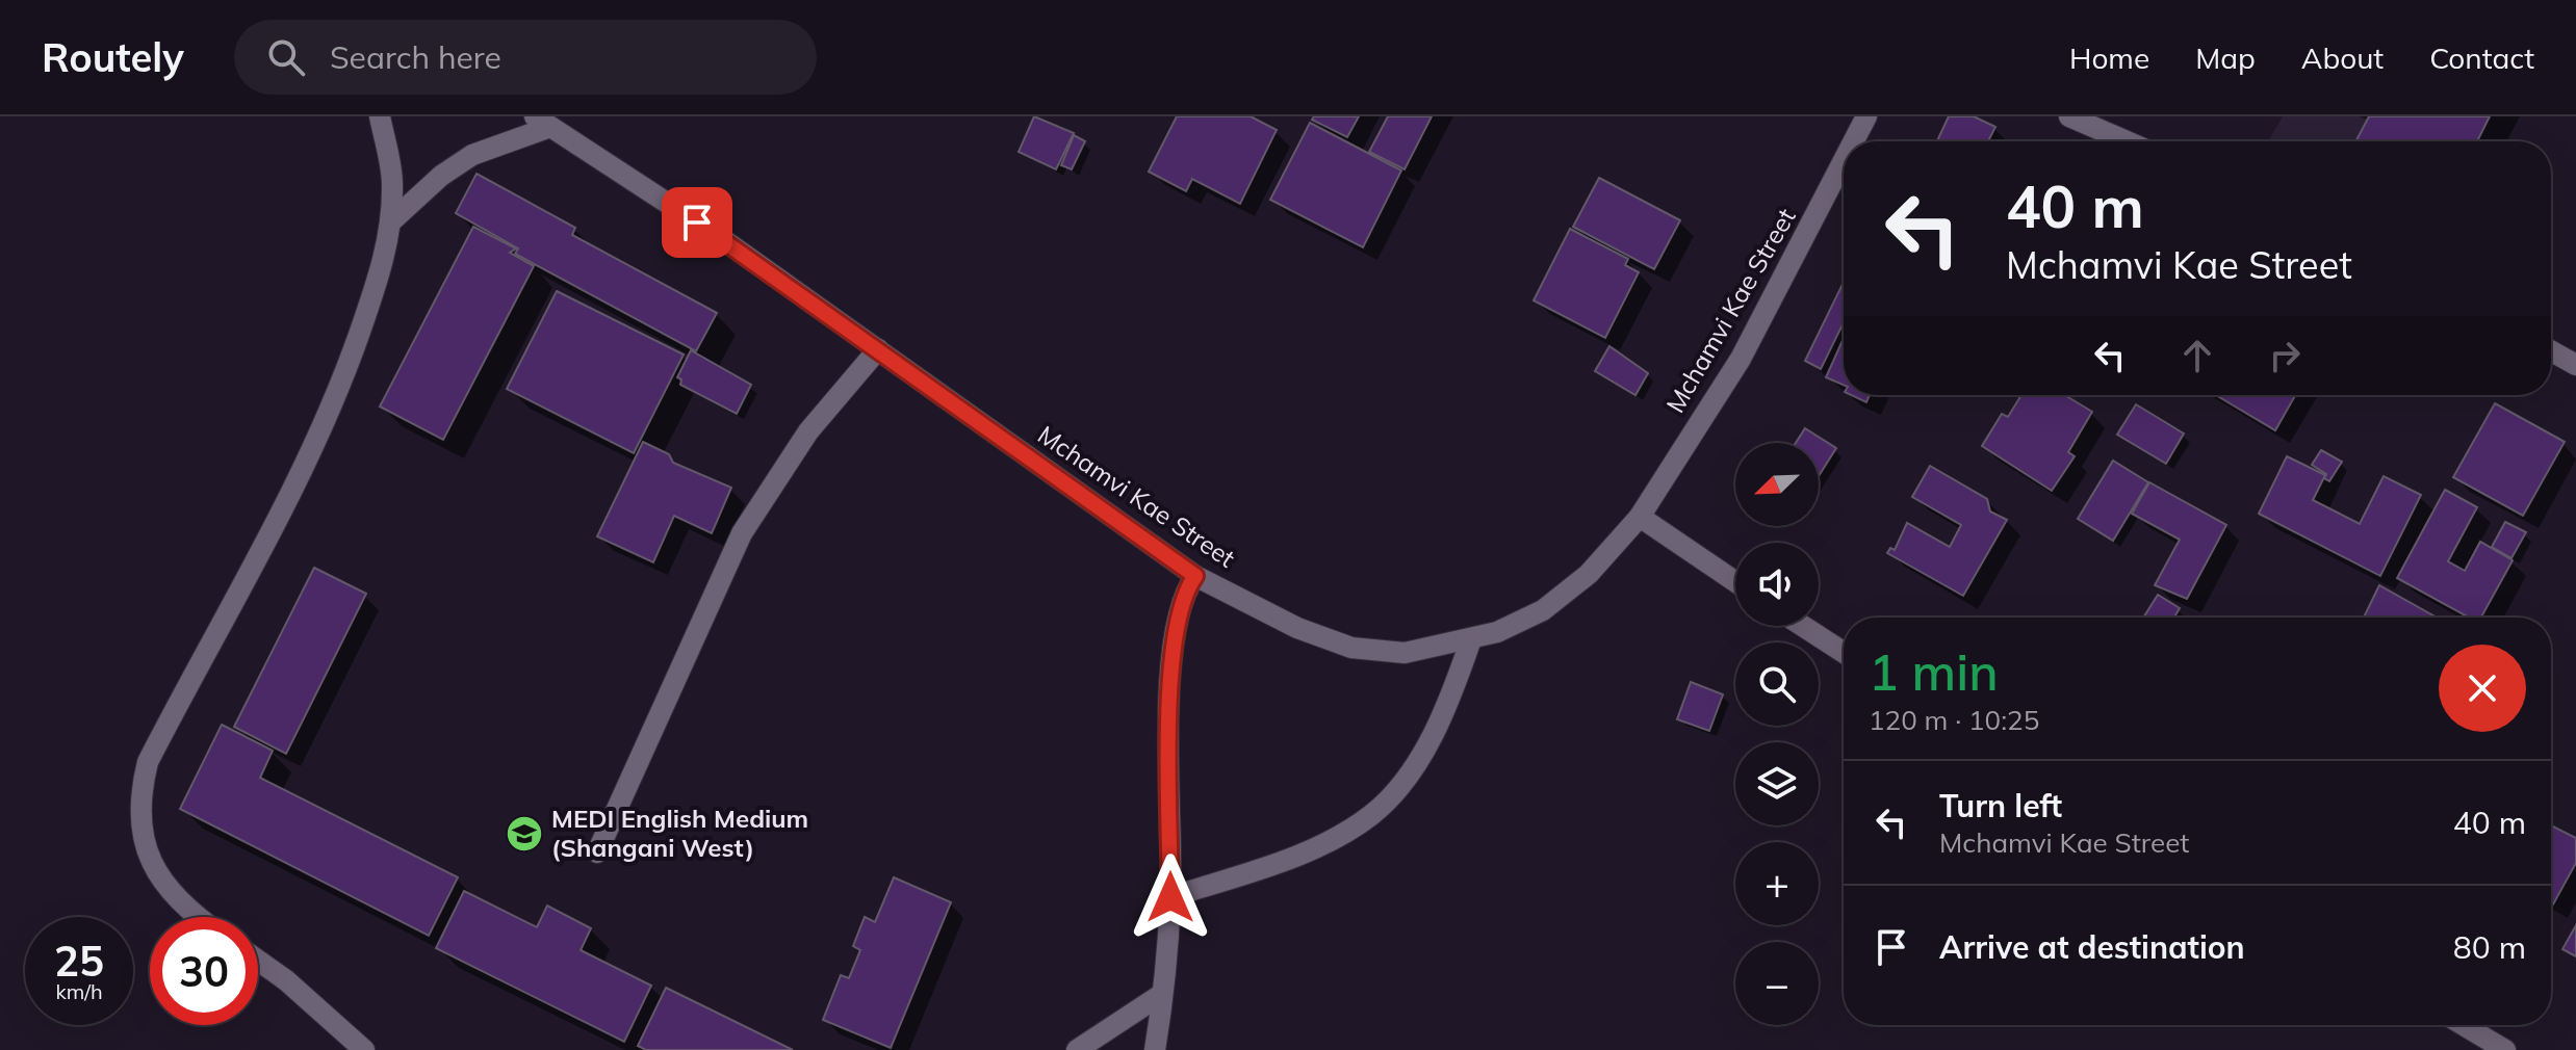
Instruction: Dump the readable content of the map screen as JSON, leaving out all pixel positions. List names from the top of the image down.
{
  "streets": {
    "street": ["Mchamvi Kae Street"]
  },
  "places": {
    "school or university": ["MEDI English Medium (Shangani West)"]
  },
  "north": "bottom left",
  "page": {
    "header": "Routely",
    "search": "Search here",
    "nav": [
      "Home",
      "Map",
      "About",
      "Contact"
    ],
    "turn": ["40 m", "Mchamvi Kae Street"],
    "map_buttons": ["+", "−"],
    "heading": ["1 min", "120 m · 10:25"],
    "list": [
      {
        "name": "Turn left",
        "note": "Mchamvi Kae Street",
        "value": "40 m"
      },
      {
        "name": "Arrive at destination",
        "value": "80 m"
      }
    ],
    "speed": "25 km/h",
    "limit": "30"
  }
}
